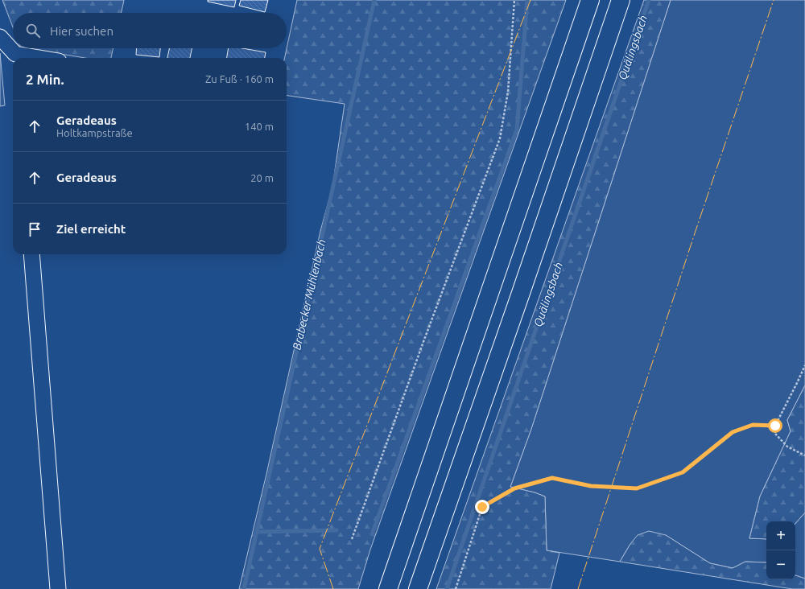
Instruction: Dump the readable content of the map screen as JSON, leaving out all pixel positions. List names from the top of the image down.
{
  "water": ["Quälingsbach", "Brabecker Mühlenbach"],
  "page": {
    "search": "Hier suchen",
    "heading": ["2 Min.", "Zu Fuß · 160 m"],
    "list": [
      ["Geradeaus", "Holtkampstraße", "140 m"],
      ["Geradeaus", "20 m"],
      "Ziel erreicht"
    ],
    "map_buttons": ["+", "−"]
  }
}
